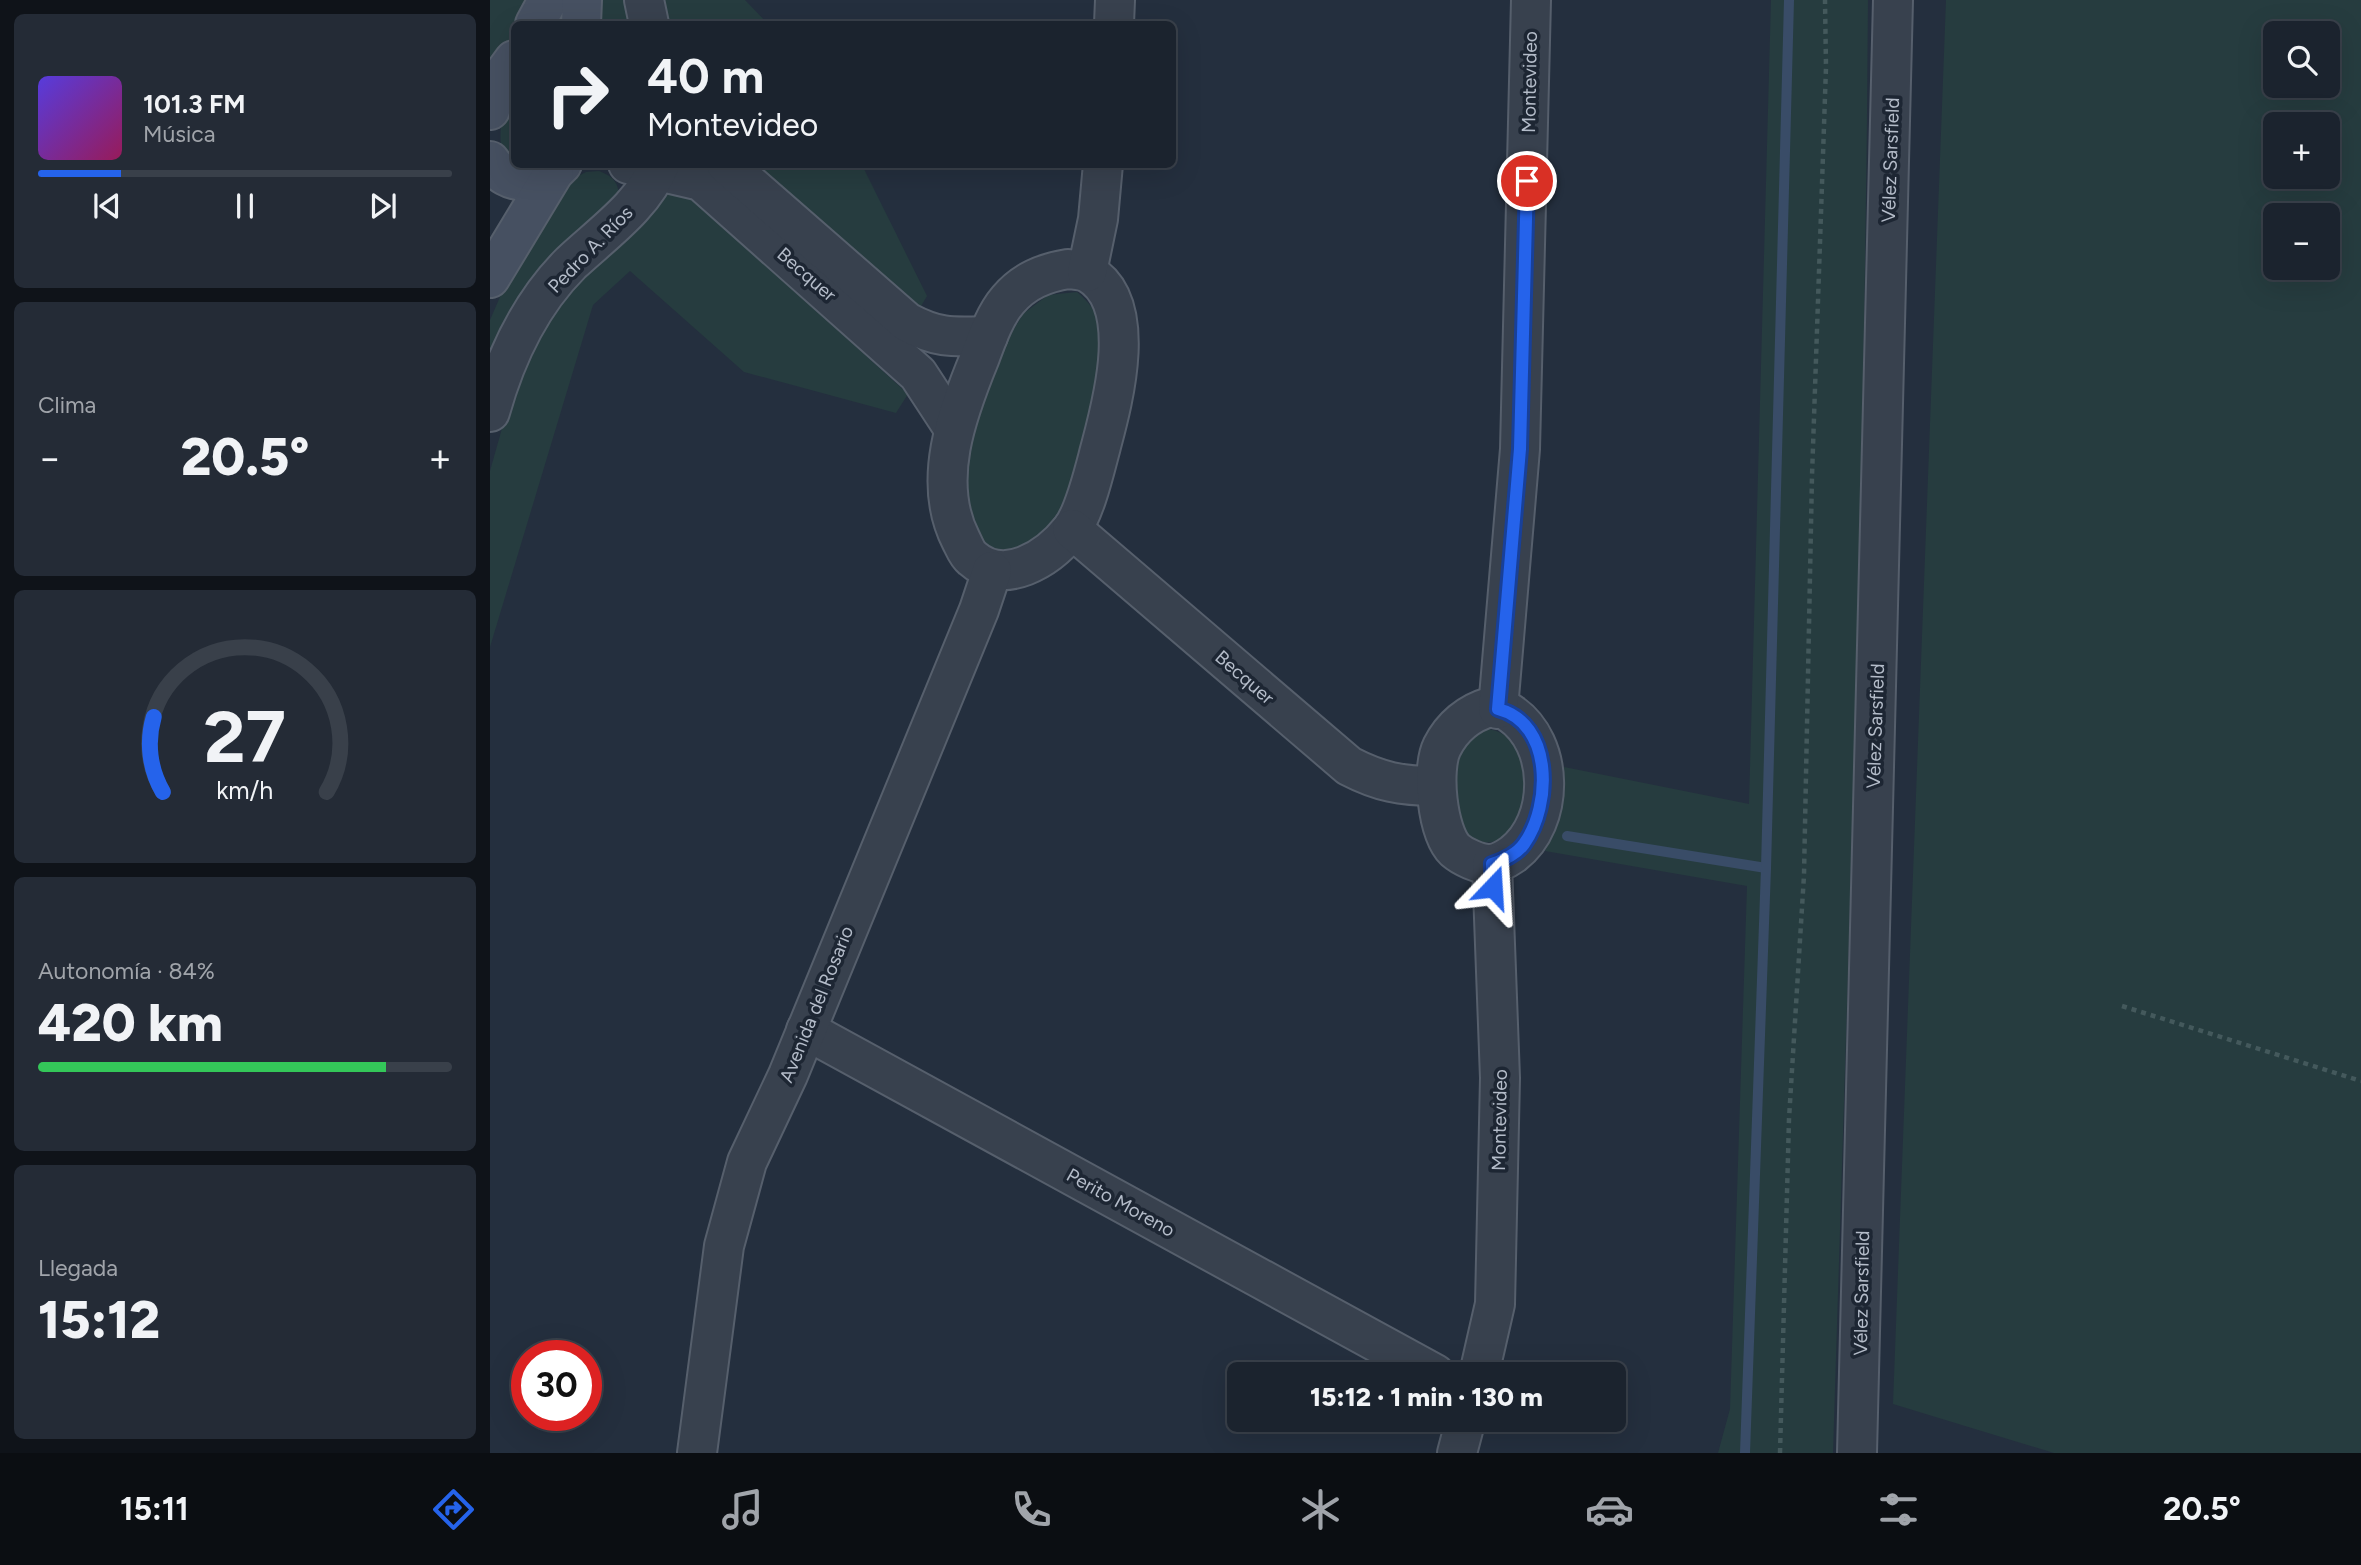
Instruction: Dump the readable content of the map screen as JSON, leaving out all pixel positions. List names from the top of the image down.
{
  "streets": {
    "street": [
      "Montevideo",
      "Vélez Sarsfield",
      "Pedro A. Ríos",
      "Becquer",
      "Avenida del Rosario",
      "Perito Moreno"
    ]
  },
  "crossings": [
    ["Montevideo", "Becquer"],
    ["Avenida del Rosario", "Perito Moreno"]
  ],
  "page": {
    "map_buttons": ["+", "−"],
    "turn": ["40 m", "Montevideo"],
    "song": ["101.3 FM", "Música"],
    "tile": [
      "Clima",
      ["Autonomía · 84%", "420 km"],
      ["Llegada", "15:12"]
    ],
    "heat": ["−", "20.5°", "+"],
    "limit": "30",
    "trip": "15:12 · 1 min · 130 m",
    "tabs": ["15:11", "20.5°"],
    "gauge": ["27", "km/h"]
  }
}
